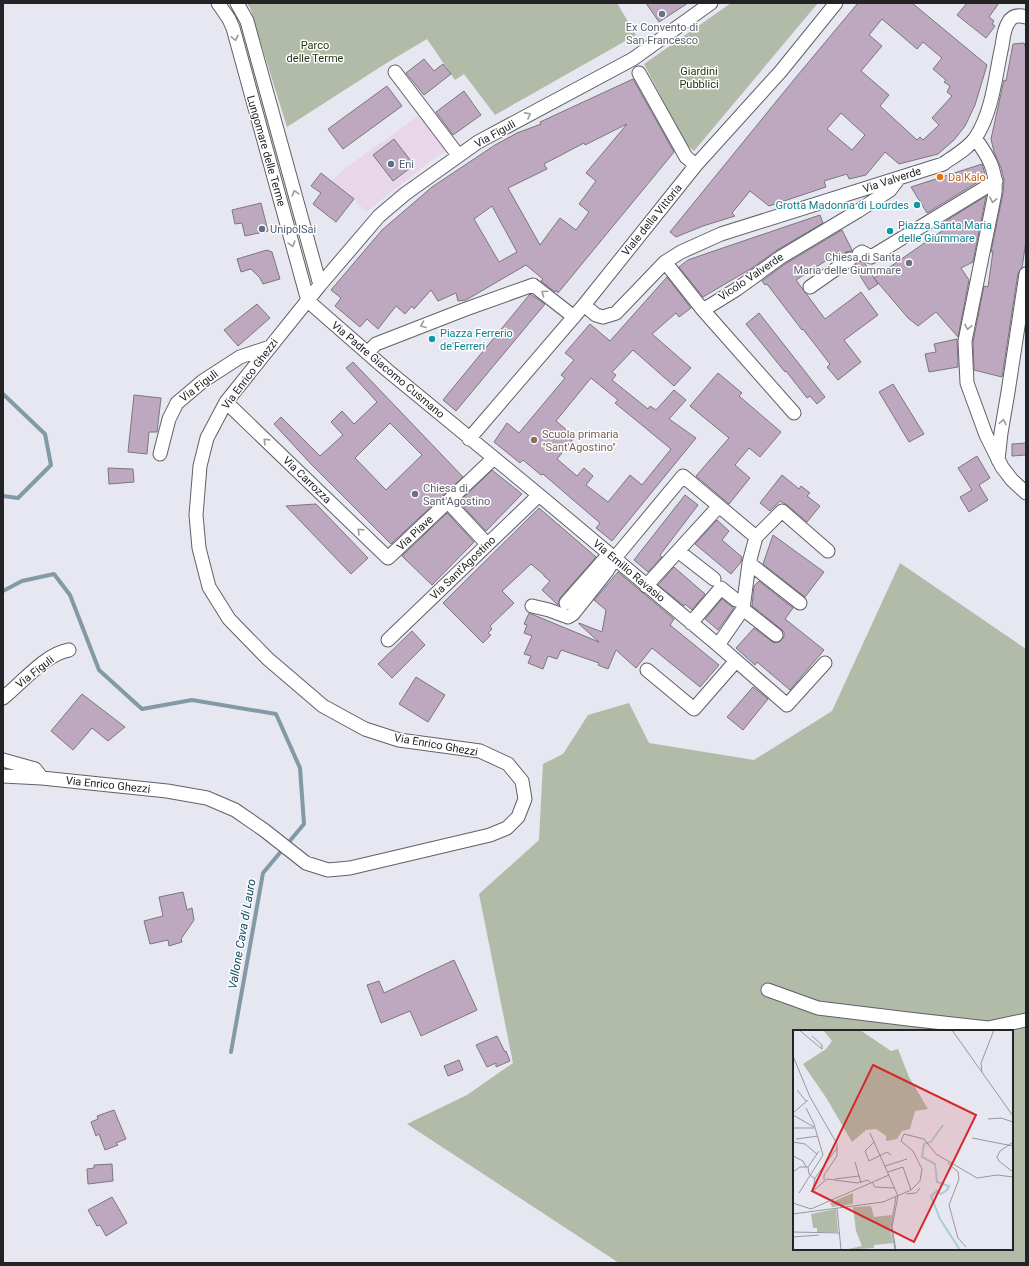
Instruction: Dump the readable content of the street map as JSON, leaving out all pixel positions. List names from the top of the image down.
{
  "streets": {
    "street": [
      "Via Figuli",
      "Lungomare delle Terme",
      "Via Valverde",
      "Viale della Vittoria",
      "Vicolo Valverde",
      "Via Padre Giacomo Cusmano",
      "Via Enrico Ghezzi",
      "Via Carrozza",
      "Via Piave",
      "Via Sant'Agostino",
      "Via Emilio Ravasio"
    ]
  },
  "crossings": [
    ["Via Figuli", "Lungomare delle Terme"],
    ["Via Figuli", "Via Padre Giacomo Cusmano"],
    ["Via Figuli", "Via Enrico Ghezzi"],
    ["Lungomare delle Terme", "Via Padre Giacomo Cusmano"],
    ["Lungomare delle Terme", "Via Enrico Ghezzi"],
    ["Via Valverde", "Viale della Vittoria"],
    ["Via Valverde", "Vicolo Valverde"],
    ["Viale della Vittoria", "Via Padre Giacomo Cusmano"],
    ["Viale della Vittoria", "Via Emilio Ravasio"],
    ["Via Padre Giacomo Cusmano", "Via Enrico Ghezzi"],
    ["Via Padre Giacomo Cusmano", "Via Emilio Ravasio"],
    ["Via Enrico Ghezzi", "Via Carrozza"],
    ["Via Carrozza", "Via Piave"],
    ["Via Piave", "Via Emilio Ravasio"],
    ["Via Sant'Agostino", "Via Emilio Ravasio"]
  ],
  "one_way": ["Via Figuli", "Via Carrozza"],
  "water": ["Vallone Cava di Lauro"],
  "parks": ["Parco delle Terme", "Giardini Pubblici"],
  "places": [
    "Ex Convento di San Francesco",
    "Eni",
    "Da Kalo",
    "Grotta Madonna di Lourdes",
    "UnipolSai",
    "Piazza Santa Maria delle Giummare",
    "Chiesa di Santa Maria delle Giummare",
    "Piazza Ferrerio de'Ferreri",
    "Scuola primaria \"Sant'Agostino\"",
    "Chiesa di Sant'Agostino"
  ]
}
